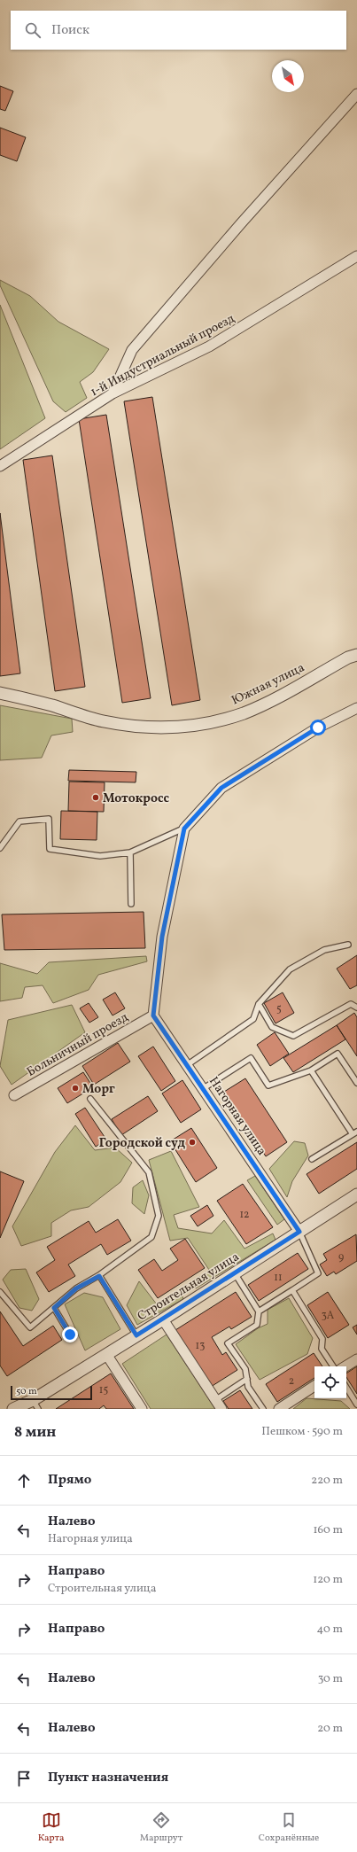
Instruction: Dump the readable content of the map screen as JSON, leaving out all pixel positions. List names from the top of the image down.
{
  "streets": {
    "street": [
      "1-й Индустриальный проезд",
      "Южная улица",
      "Больничный проезд",
      "Нагорная улица",
      "Строительная улица"
    ]
  },
  "crossings": [
    ["Больничный проезд", "Нагорная улица"],
    ["Нагорная улица", "Строительная улица"]
  ],
  "places": ["Мотокросс", "Морг", "Городской суд"],
  "house_numbers": [
    "5",
    "12",
    "9",
    "11",
    "3А",
    "13",
    "2",
    "15"
  ],
  "scale_bar": "50 m",
  "north": "bottom right",
  "page": {
    "search": "Поиск",
    "scale": "50 m",
    "heading": ["8 мин", "Пешком · 590 m"],
    "list": [
      ["Прямо", "220 m"],
      ["Налево", "Нагорная улица", "160 m"],
      ["Направо", "Строительная улица", "120 m"],
      ["Направо", "40 m"],
      ["Налево", "30 m"],
      ["Налево", "20 m"],
      "Пункт назначения"
    ],
    "nav": ["Карта", "Маршрут", "Сохранённые"]
  }
}
